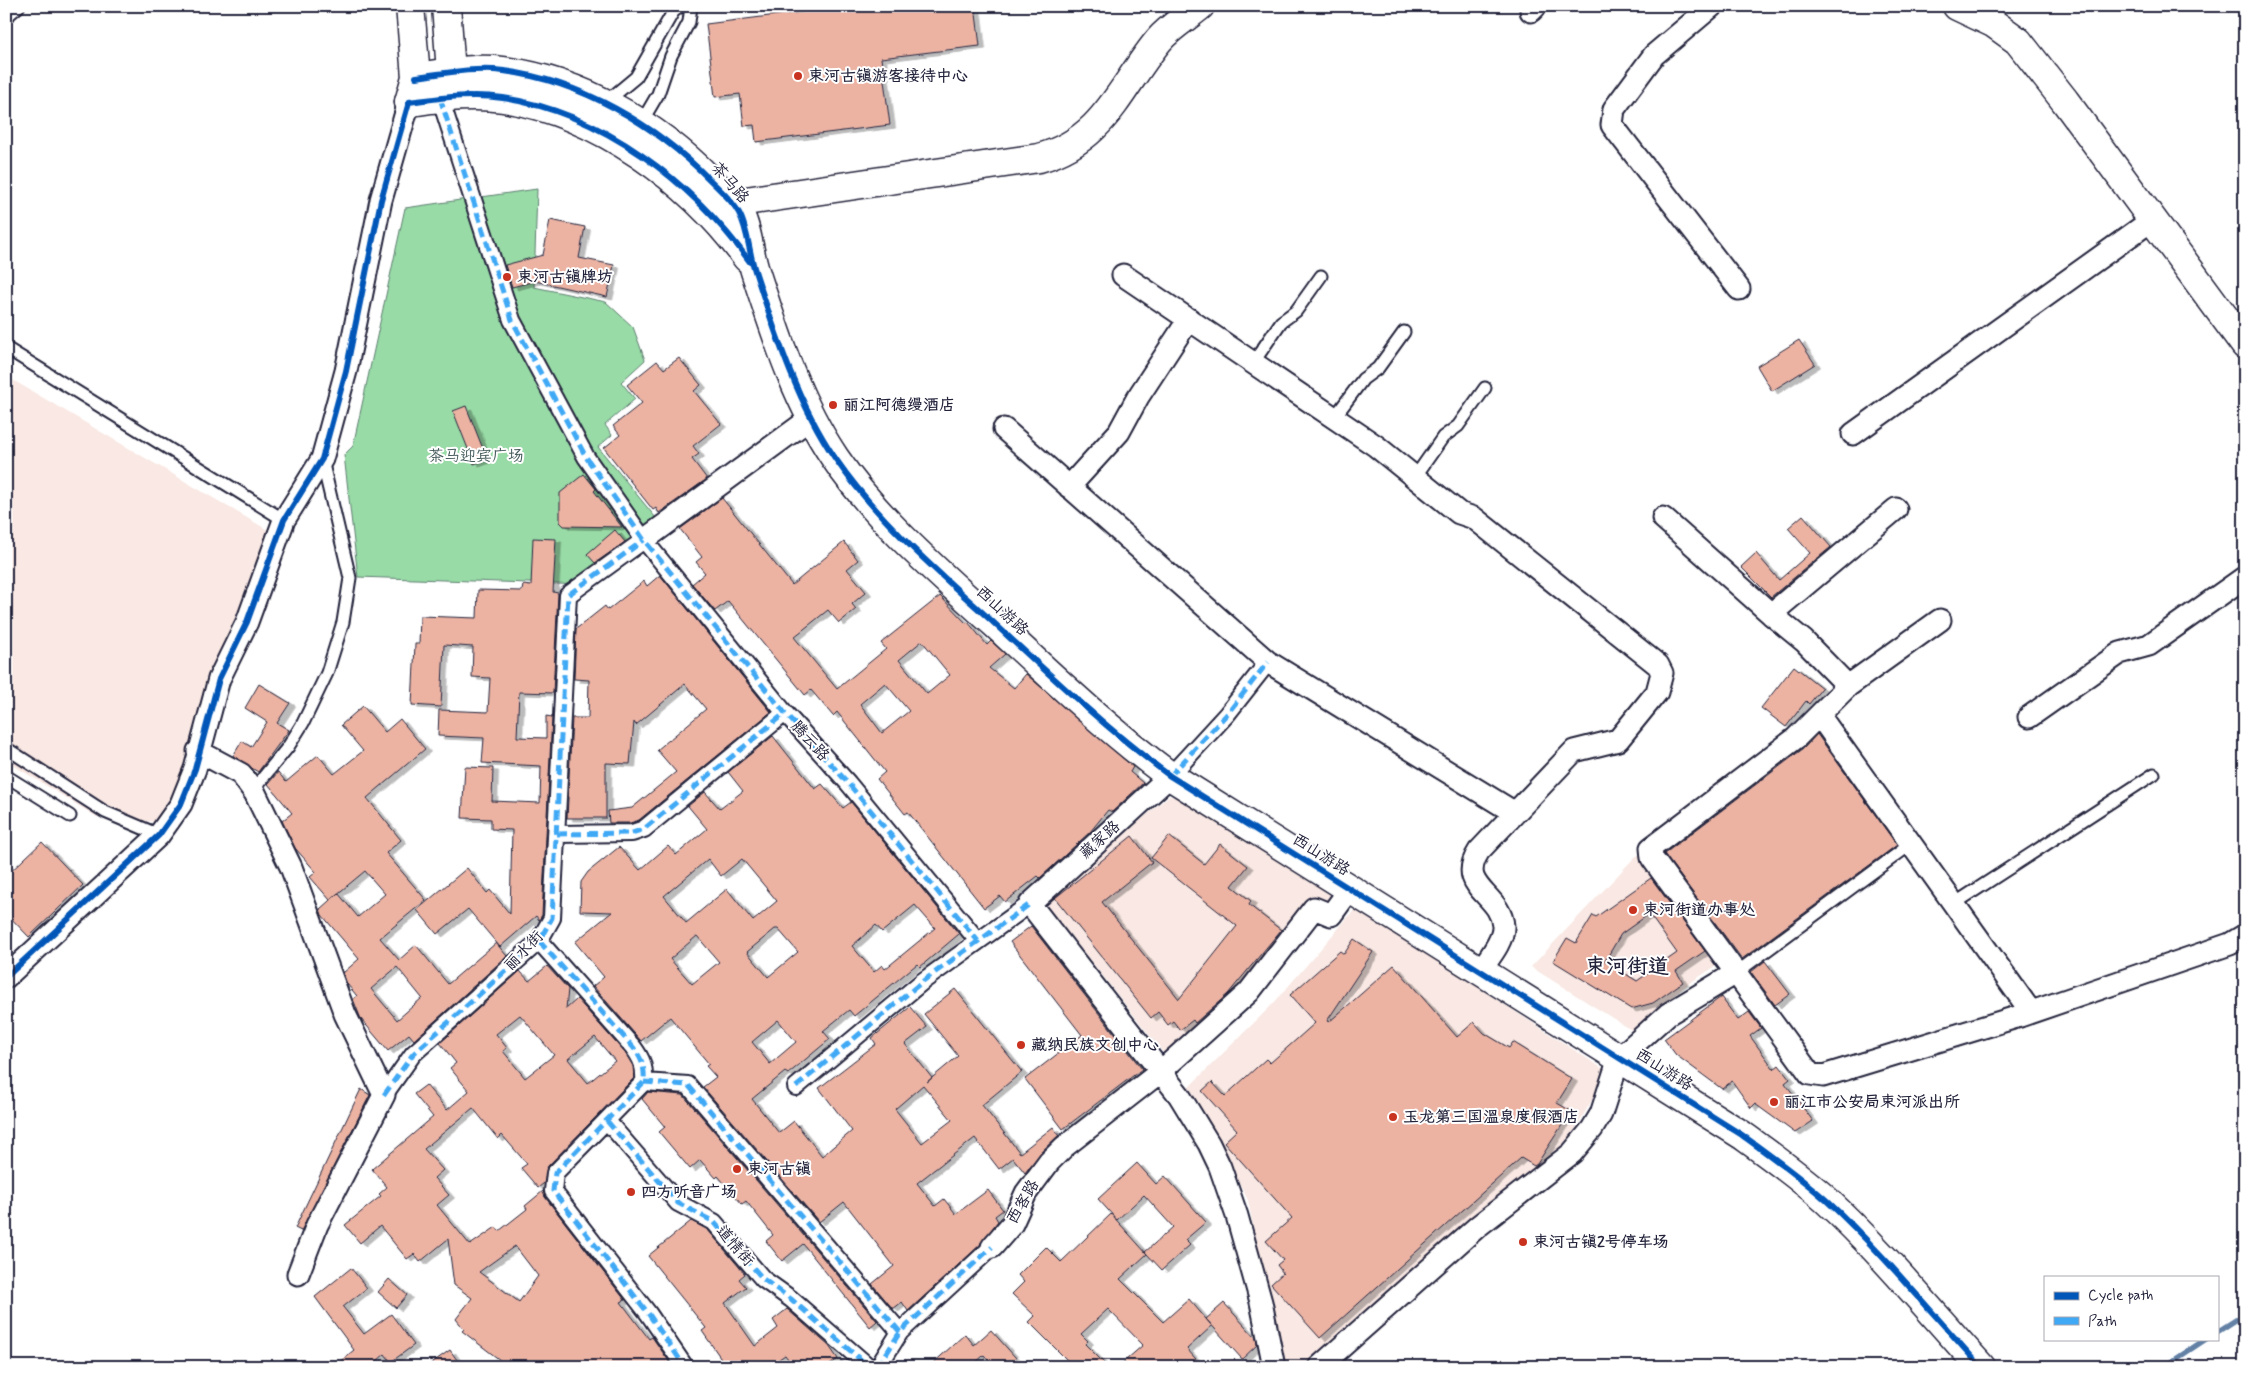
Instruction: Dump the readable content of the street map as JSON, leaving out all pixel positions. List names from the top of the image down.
{
  "streets": {
    "street": [
      "茶马路",
      "西山游路",
      "腾云路",
      "藏家路",
      "丽水街",
      "西客路",
      "道情街"
    ]
  },
  "crossings": [
    ["茶马路", "西山游路"],
    ["茶马路", "腾云路"],
    ["西山游路", "藏家路"],
    ["西山游路", "西客路"],
    ["腾云路", "丽水街"]
  ],
  "districts": ["束河街道"],
  "parks": ["茶马迎宾广场"],
  "places": [
    "束河古镇游客接待中心",
    "束河古镇牌坊",
    "丽江阿德缦酒店",
    "束河街道办事处",
    "藏纳民族文创中心",
    "丽江市公安局束河派出所",
    "玉龙第三国温泉度假酒店",
    "束河古镇",
    "四方听音广场",
    "束河古镇2号停车场"
  ],
  "legend": ["Cycle path", "Path"]
}
